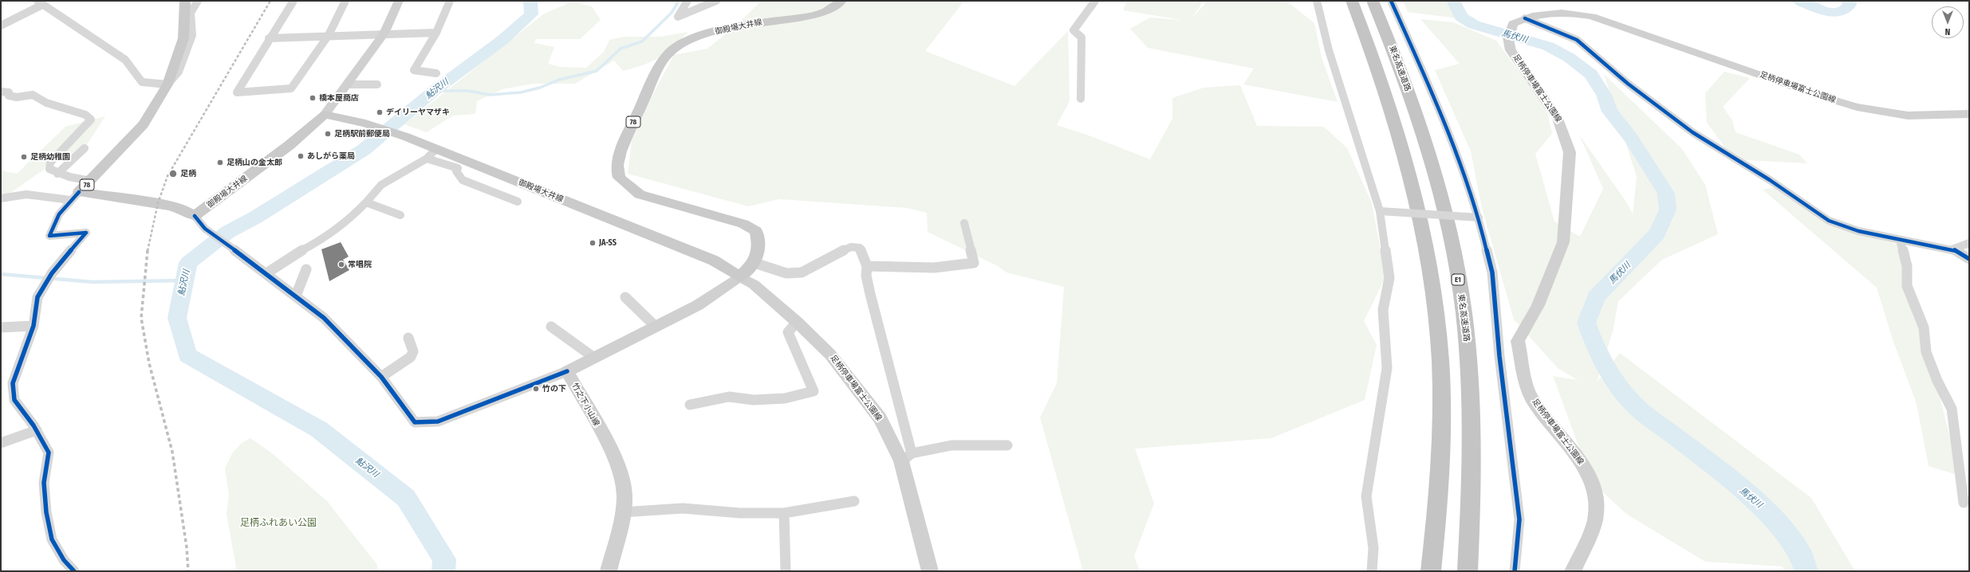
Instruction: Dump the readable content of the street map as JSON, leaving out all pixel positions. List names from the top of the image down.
{
  "streets": {
    "highway": ["東名高速道路", "E1"],
    "main road": [
      "御殿場大井線",
      "足柄停車場富士公園線",
      "78",
      "竹之下小山線"
    ]
  },
  "crossings": [
    ["御殿場大井線", "足柄停車場富士公園線"],
    ["御殿場大井線", "78"]
  ],
  "water": ["馬伏川", "鮎沢川"],
  "parks": ["足柄ふれあい公園"],
  "places": [
    "橋本屋商店",
    "デイリーヤマザキ",
    "足柄駅前郵便局",
    "あしがら薬局",
    "足柄幼稚園",
    "足柄山の金太郎",
    "足柄",
    "JA-SS",
    "常唱院",
    "竹の下"
  ],
  "north": "bottom"
}
